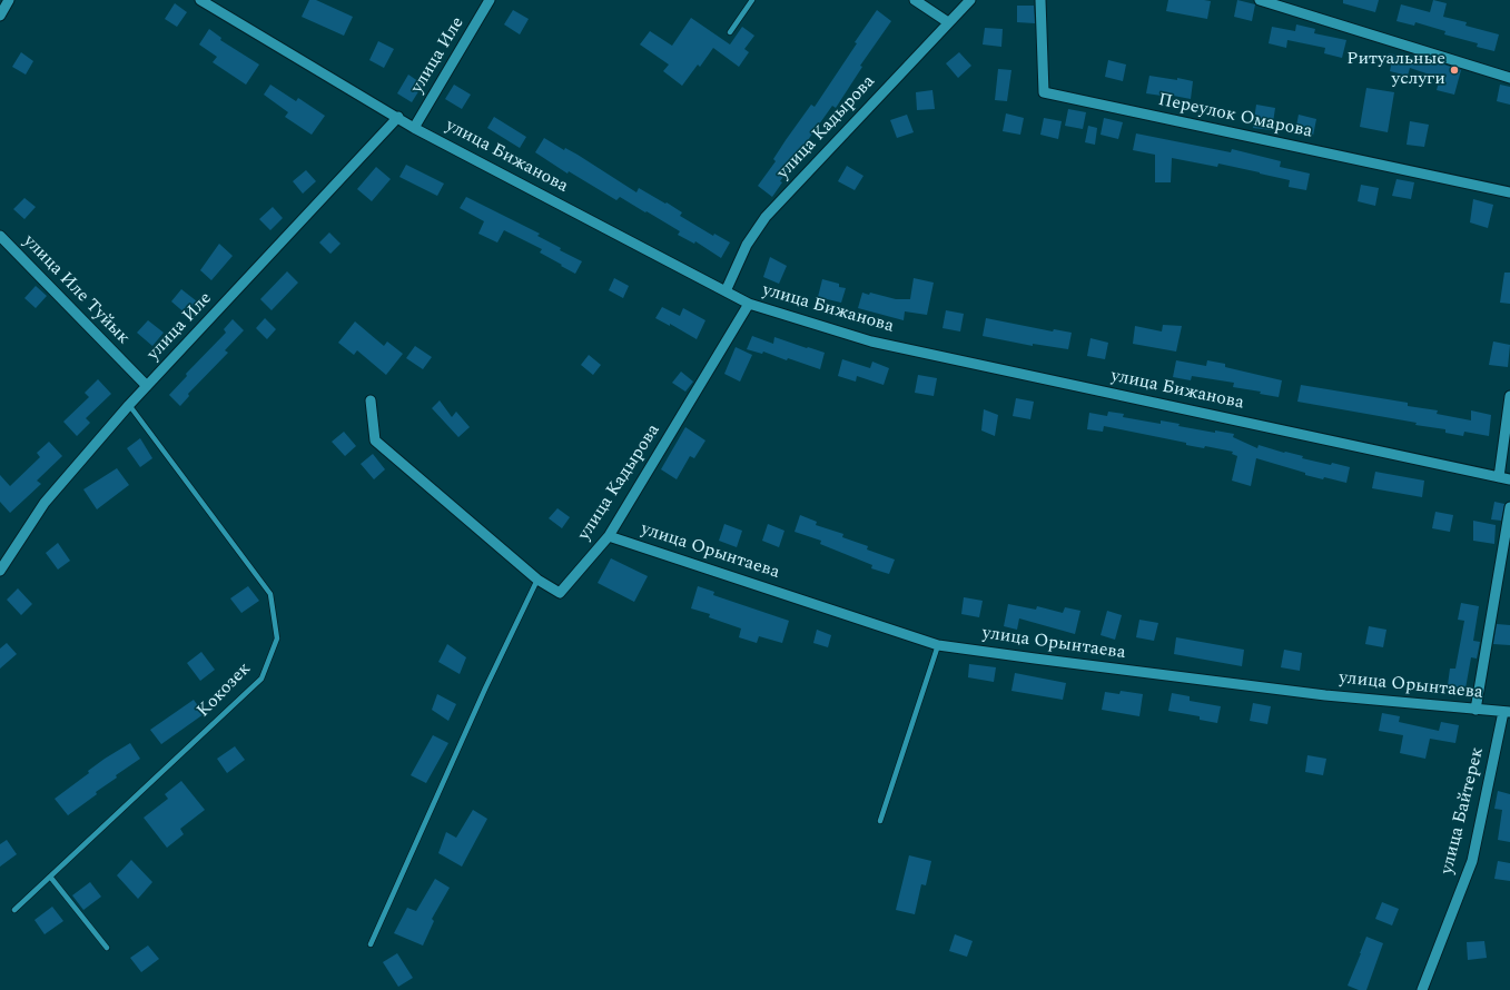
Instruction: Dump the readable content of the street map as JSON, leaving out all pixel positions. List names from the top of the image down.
{
  "streets": {
    "street": [
      "улица Иле",
      "Переулок Омарова",
      "улица Кадырова",
      "улица Бижанова",
      "улица Иле Туйык",
      "улица Орынтаева",
      "улица Байтерек"
    ],
    "lane": ["Кокозек"]
  },
  "crossings": [
    ["улица Иле", "улица Бижанова"],
    ["улица Иле", "улица Иле Туйык"],
    ["улица Иле", "Кокозек"],
    ["улица Кадырова", "улица Бижанова"],
    ["улица Кадырова", "улица Орынтаева"],
    ["улица Орынтаева", "улица Байтерек"]
  ],
  "places": ["Ритуальные услуги"]
}
